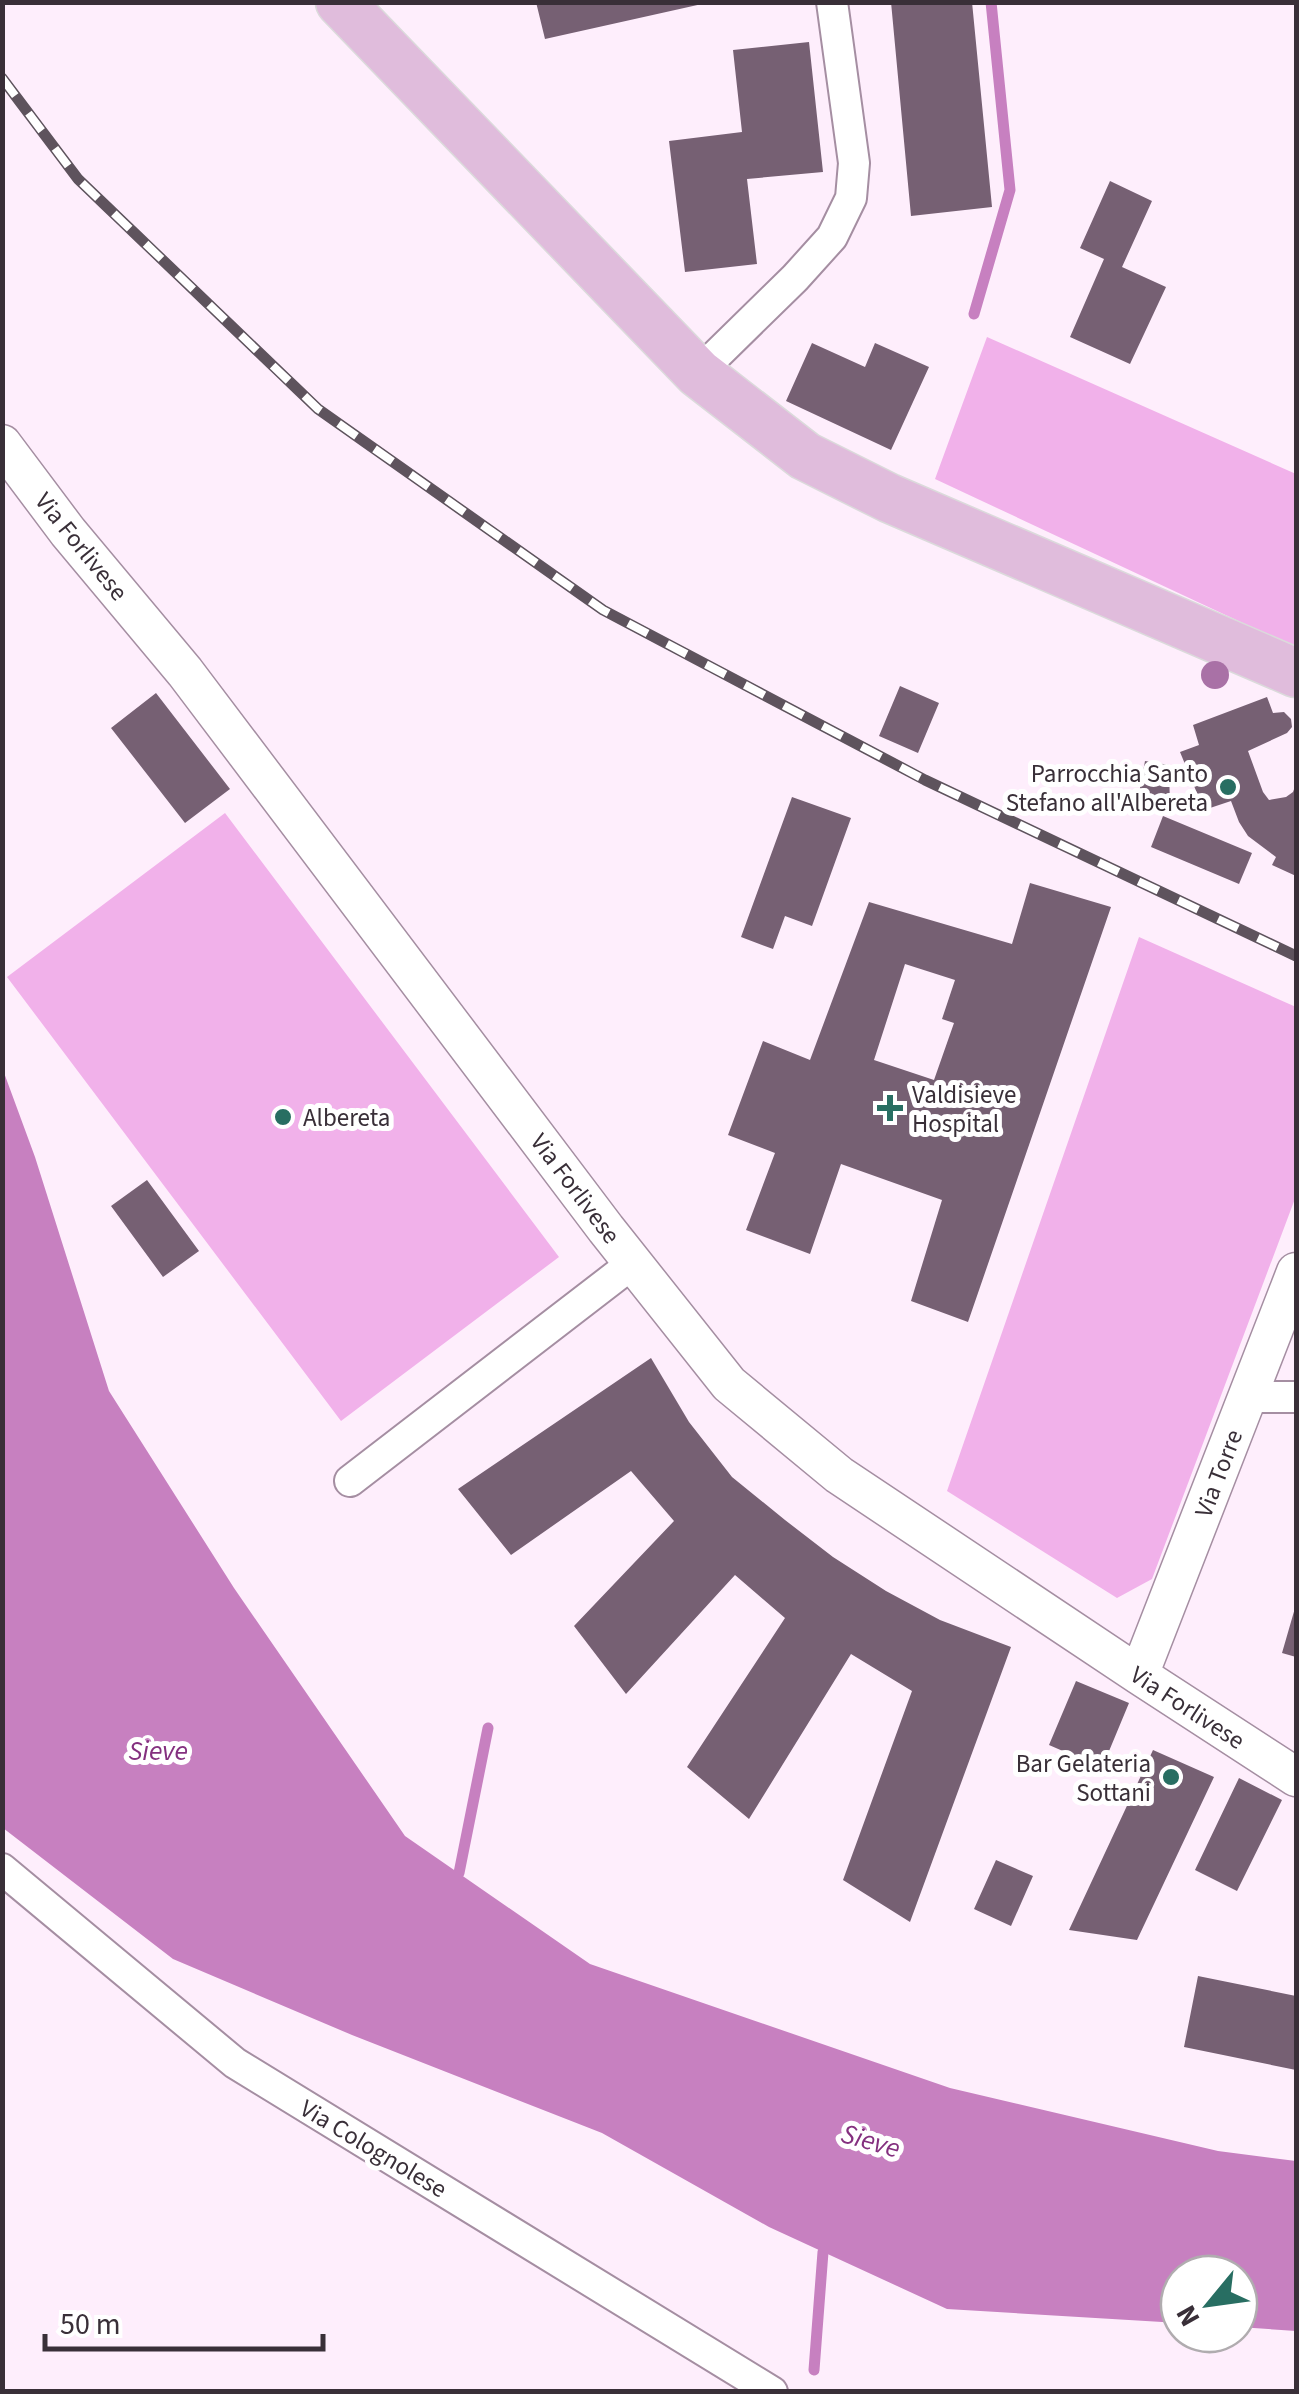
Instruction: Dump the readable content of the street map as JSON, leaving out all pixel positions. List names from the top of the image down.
{
  "streets": {
    "street": ["Via Forlivese", "Via Torre", "Via Colognolese"]
  },
  "crossings": [
    ["Via Forlivese", "Via Torre"]
  ],
  "water": ["Sieve"],
  "places": {
    "other": ["Parrocchia Santo Stefano all'Albereta", "Albereta", "Bar Gelateria Sottani"],
    "health": ["Valdisieve Hospital"]
  },
  "scale_bar": "50 m",
  "north": "bottom left"
}
